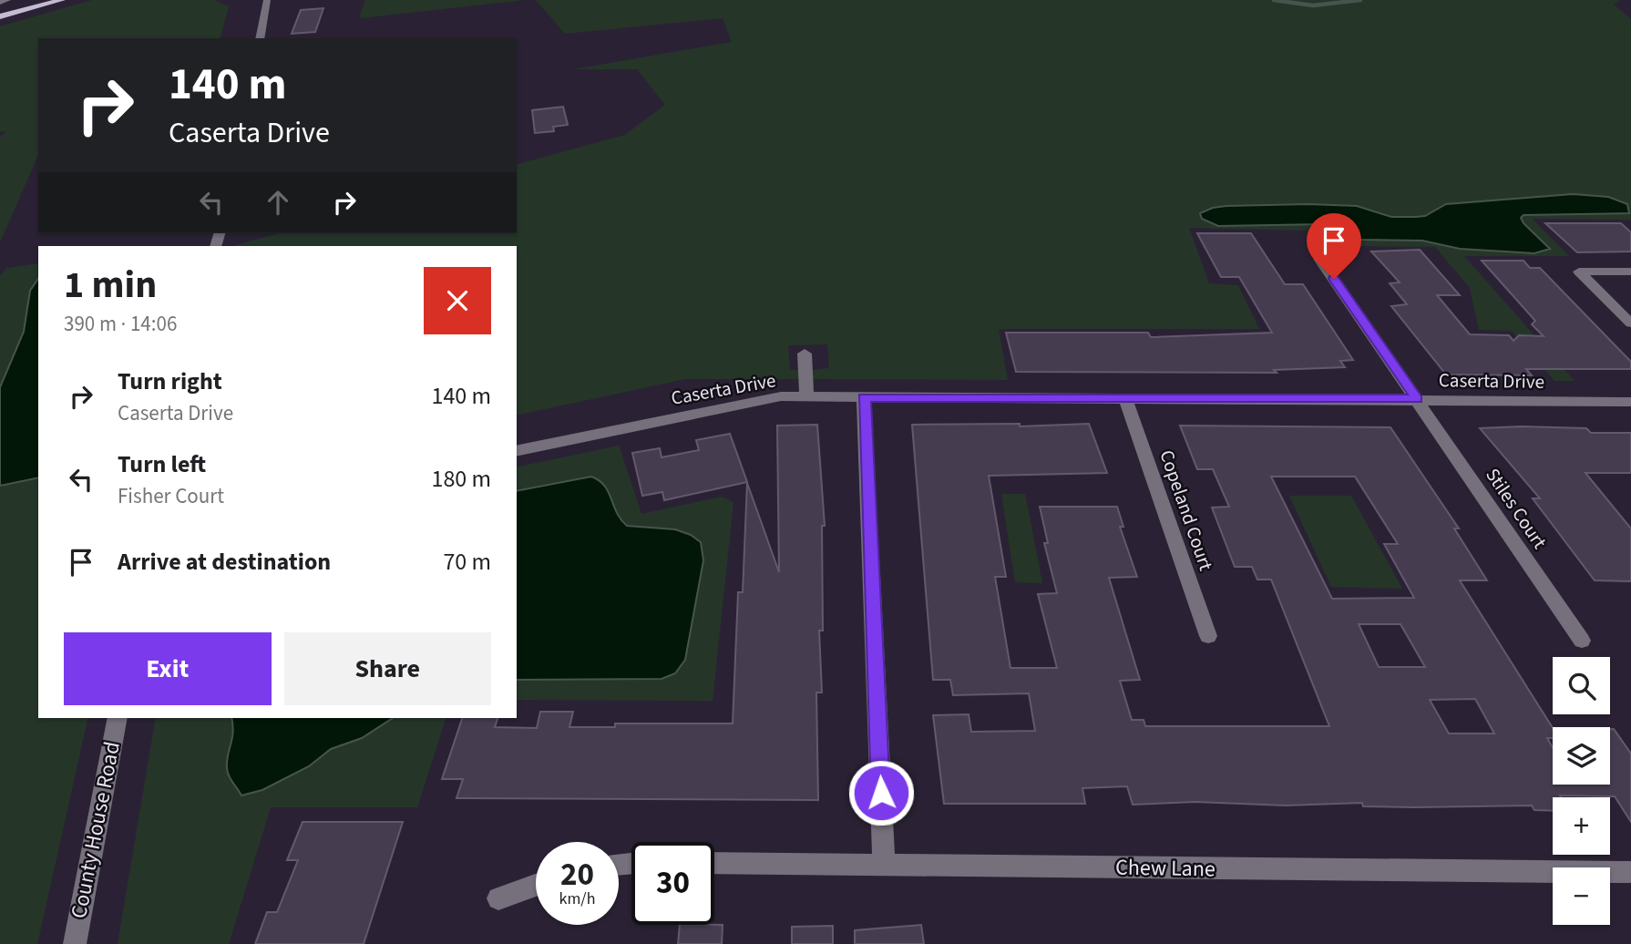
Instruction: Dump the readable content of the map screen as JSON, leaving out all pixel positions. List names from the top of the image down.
{
  "streets": {
    "street": [
      "Caserta Drive",
      "Stiles Court",
      "Copeland Court",
      "County House Road",
      "Chew Lane"
    ]
  },
  "crossings": [
    ["Caserta Drive", "Stiles Court"],
    ["Caserta Drive", "Copeland Court"]
  ],
  "page": {
    "turn": ["140 m", "Caserta Drive"],
    "heading": ["1 min", "390 m · 14:06"],
    "list": [
      {
        "name": "Turn right",
        "note": "Caserta Drive",
        "value": "140 m"
      },
      {
        "name": "Turn left",
        "note": "Fisher Court",
        "value": "180 m"
      },
      {
        "name": "Arrive at destination",
        "value": "70 m"
      }
    ],
    "buttons": ["Exit", "Share"],
    "map_buttons": ["+", "−"],
    "speed": "20 km/h",
    "limit": "30"
  }
}
